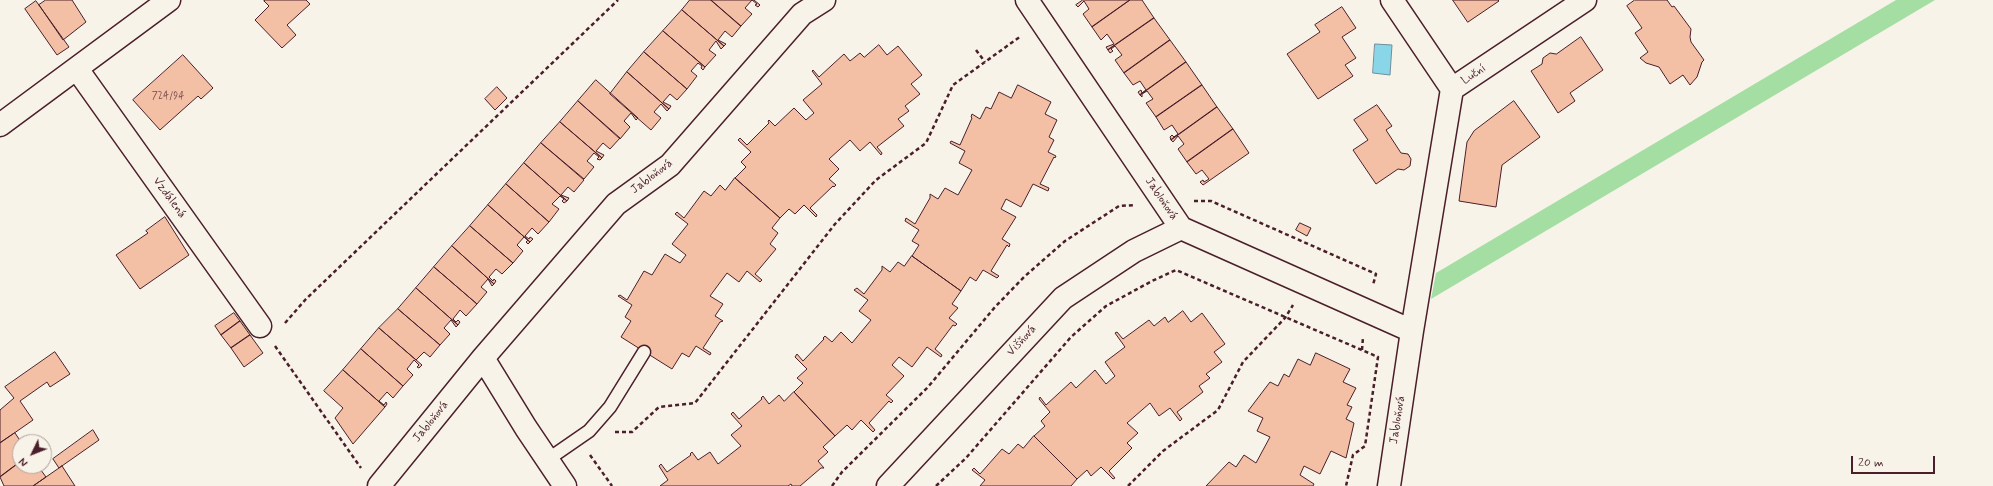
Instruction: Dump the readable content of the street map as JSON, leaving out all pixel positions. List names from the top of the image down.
{
  "streets": {
    "street": [
      "Luční",
      "Jabloňová",
      "Vzdálená",
      "Višňová"
    ]
  },
  "crossings": [
    ["Luční", "Jabloňová"],
    ["Jabloňová", "Višňová"]
  ],
  "house_numbers": ["724/94"],
  "scale_bar": "20 m",
  "north": "bottom left"
}
